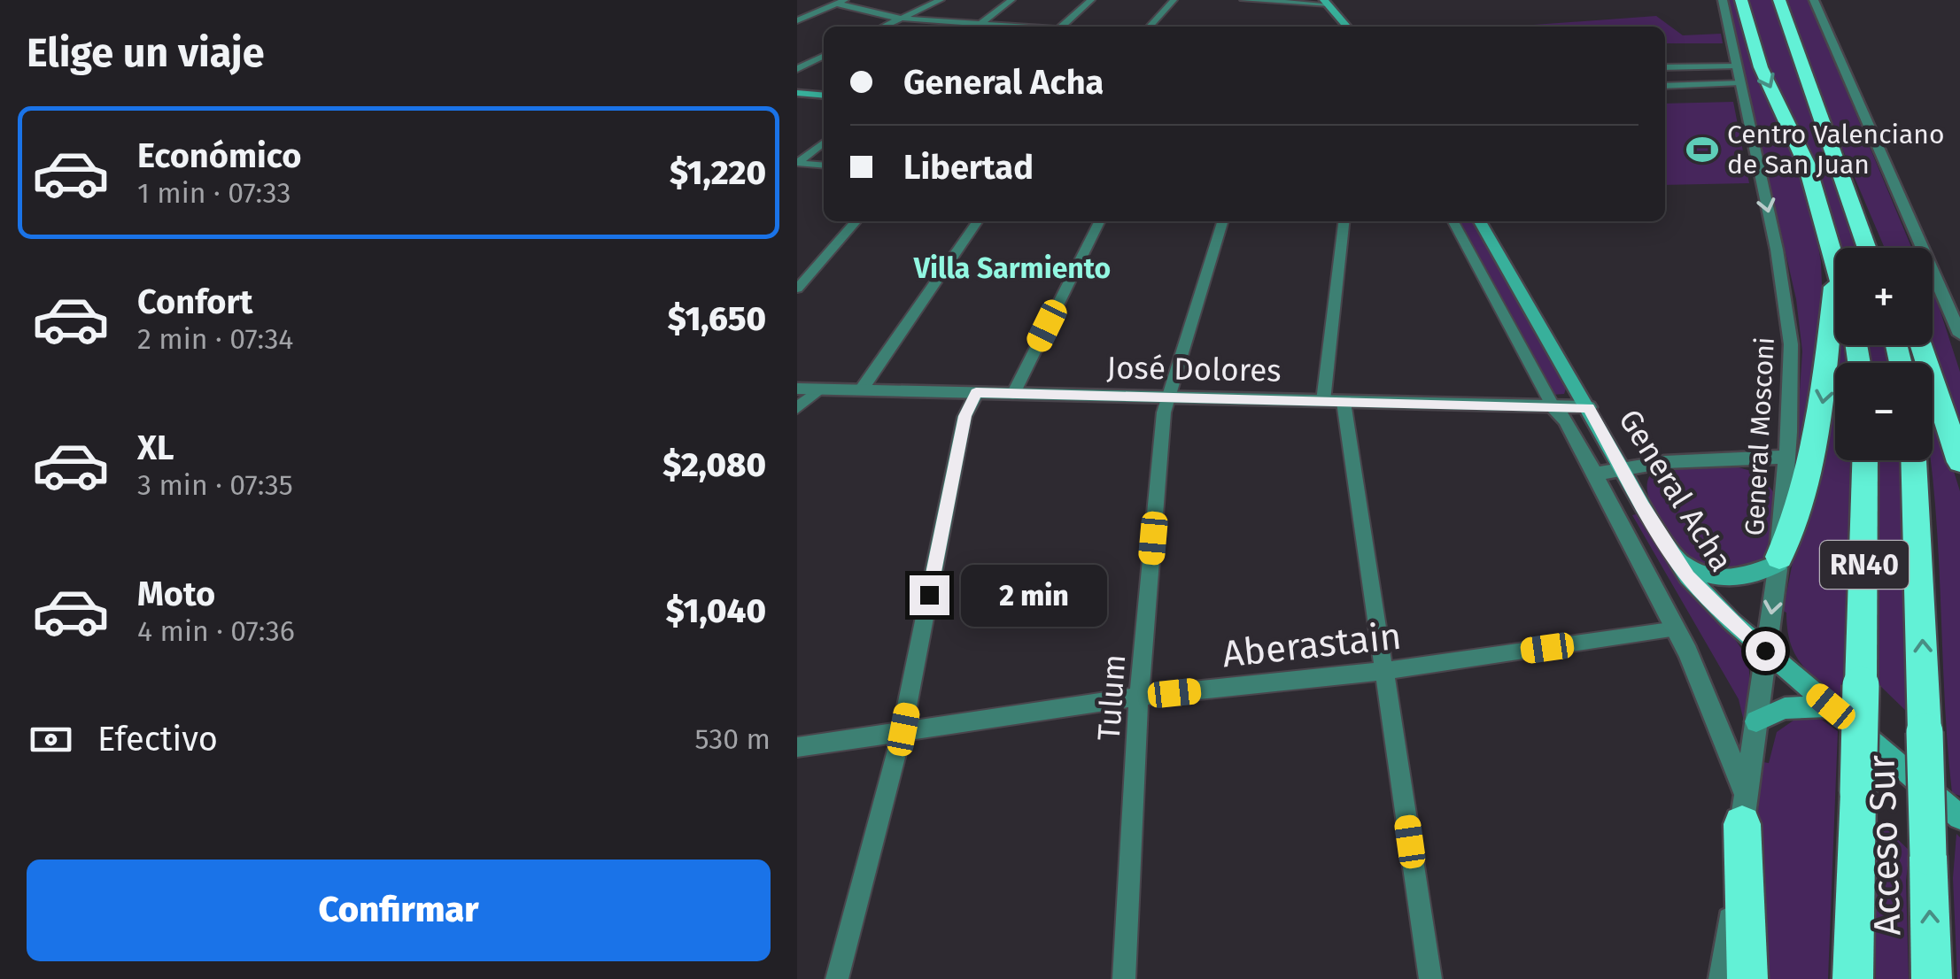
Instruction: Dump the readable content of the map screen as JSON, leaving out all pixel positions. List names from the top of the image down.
{
  "streets": {
    "highway": ["RN40", "Acceso Sur"],
    "main road": ["General Acha"],
    "street": [
      "José Dolores",
      "General Mosconi",
      "Aberastain",
      "Tulum"
    ]
  },
  "crossings": [
    ["José Dolores", "General Acha"],
    ["José Dolores", "Tulum"],
    ["General Mosconi", "General Acha"],
    ["General Acha", "Aberastain"],
    ["Aberastain", "Tulum"]
  ],
  "districts": ["Villa Sarmiento"],
  "places": {
    "sports": ["Centro Valenciano de San Juan"]
  },
  "page": {
    "heading": "Elige un viaje",
    "banner": ["General Acha", "Libertad"],
    "list": [
      {
        "name": "Económico",
        "note": "1 min · 07:33",
        "value": "$1,220"
      },
      {
        "name": "Confort",
        "note": "2 min · 07:34",
        "value": "$1,650"
      },
      {
        "name": "XL",
        "note": "3 min · 07:35",
        "value": "$2,080"
      },
      {
        "name": "Moto",
        "note": "4 min · 07:36",
        "value": "$1,040"
      }
    ],
    "map_buttons": ["+", "−"],
    "bubble": "2 min",
    "pay": ["Efectivo", "530 m"],
    "buttons": "Confirmar"
  }
}
